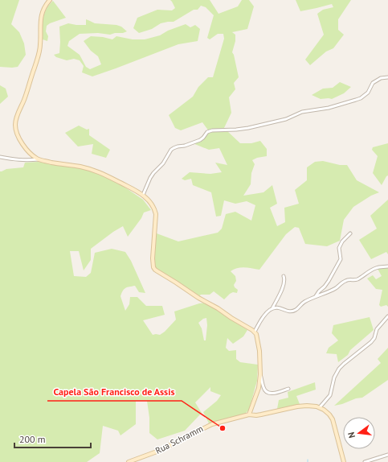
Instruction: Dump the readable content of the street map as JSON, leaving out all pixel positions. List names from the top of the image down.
{
  "streets": {
    "street": ["Rua Schramm"]
  },
  "places": ["Capela São Francisco de Assis"],
  "scale_bar": "200 m",
  "north": "left"
}
